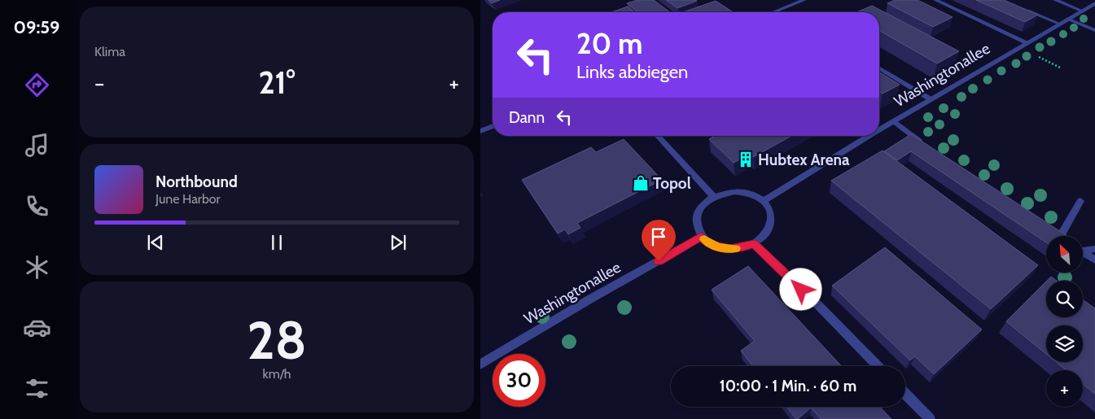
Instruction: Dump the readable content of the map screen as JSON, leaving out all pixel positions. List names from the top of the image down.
{
  "streets": {
    "street": ["Washingtonallee"]
  },
  "places": {
    "building": ["Hubtex Arena"],
    "shop": ["Topol"]
  },
  "north": "top left",
  "page": {
    "tabs": "09:59",
    "tile": [
      "Klima",
      ["28", "km/h"]
    ],
    "turn": ["20 m", "Links abbiegen"],
    "heat": ["−", "21°", "+"],
    "then": "Dann",
    "song": ["Northbound", "June Harbor"],
    "map_buttons": "+",
    "limit": "30",
    "trip": "10:00 · 1 Min. · 60 m"
  }
}
